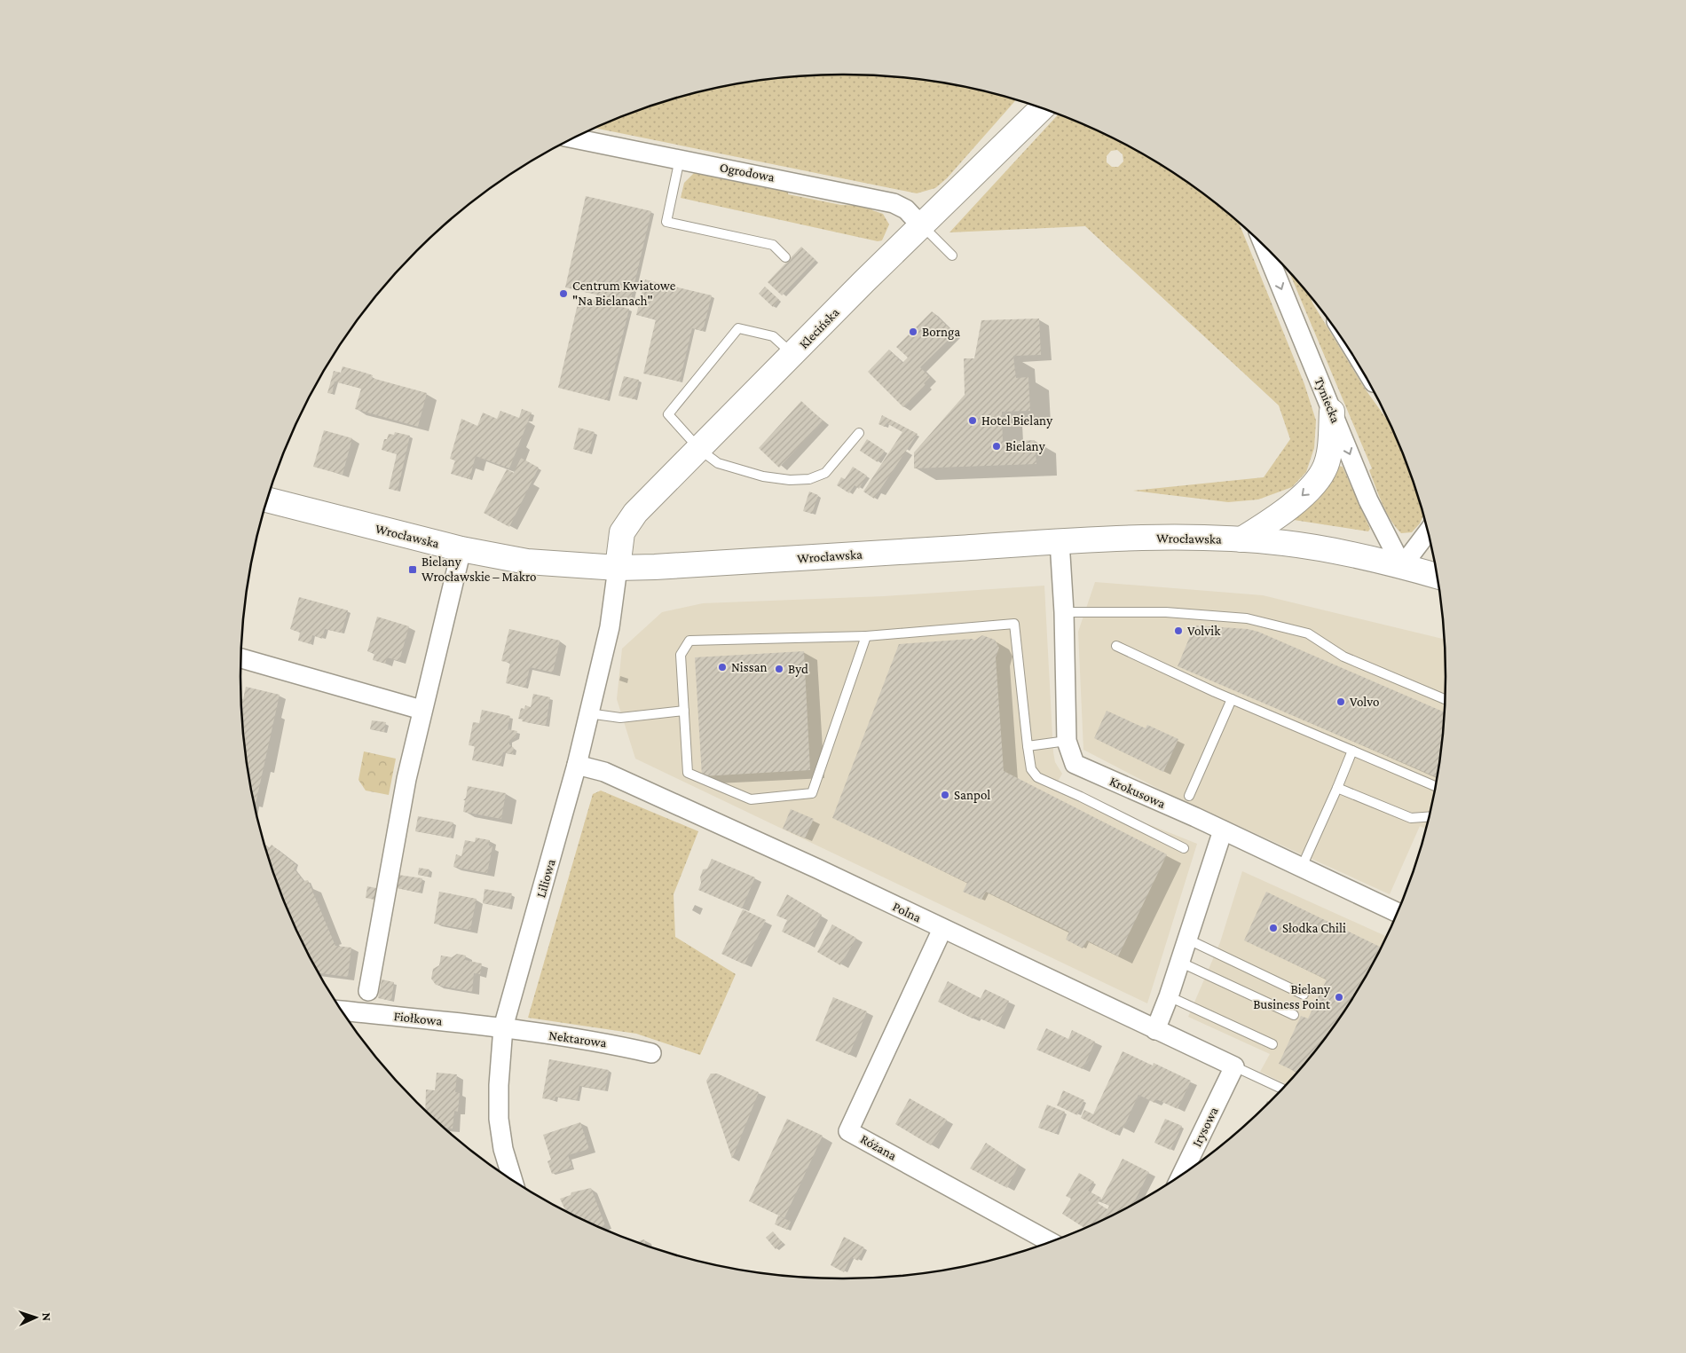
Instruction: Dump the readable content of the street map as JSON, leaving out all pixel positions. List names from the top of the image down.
{
  "streets": {
    "main road": ["Klecińska", "Wrocławska"],
    "street": [
      "Ogrodowa",
      "Tyniecka",
      "Krokusowa",
      "Liliowa",
      "Polna",
      "Fiołkowa",
      "Nektarowa",
      "Irysowa",
      "Różana"
    ]
  },
  "crossings": [
    ["Ogrodowa", "Klecińska"],
    ["Klecińska", "Wrocławska"],
    ["Klecińska", "Liliowa"],
    ["Tyniecka", "Wrocławska"],
    ["Wrocławska", "Krokusowa"],
    ["Wrocławska", "Liliowa"],
    ["Liliowa", "Polna"],
    ["Liliowa", "Fiołkowa"],
    ["Liliowa", "Nektarowa"],
    ["Polna", "Irysowa"],
    ["Polna", "Różana"],
    ["Fiołkowa", "Nektarowa"]
  ],
  "one_way": ["Tyniecka"],
  "places": {
    "other": [
      "Centrum Kwiatowe \"Na Bielanach\"",
      "Bornga",
      "Hotel Bielany",
      "Bielany",
      "Volvik",
      "Nissan",
      "Byd",
      "Volvo",
      "Sanpol",
      "Słodka Chili",
      "Bielany Business Point"
    ],
    "transit": ["Bielany Wrocławskie – Makro"]
  },
  "north": "right"
}
